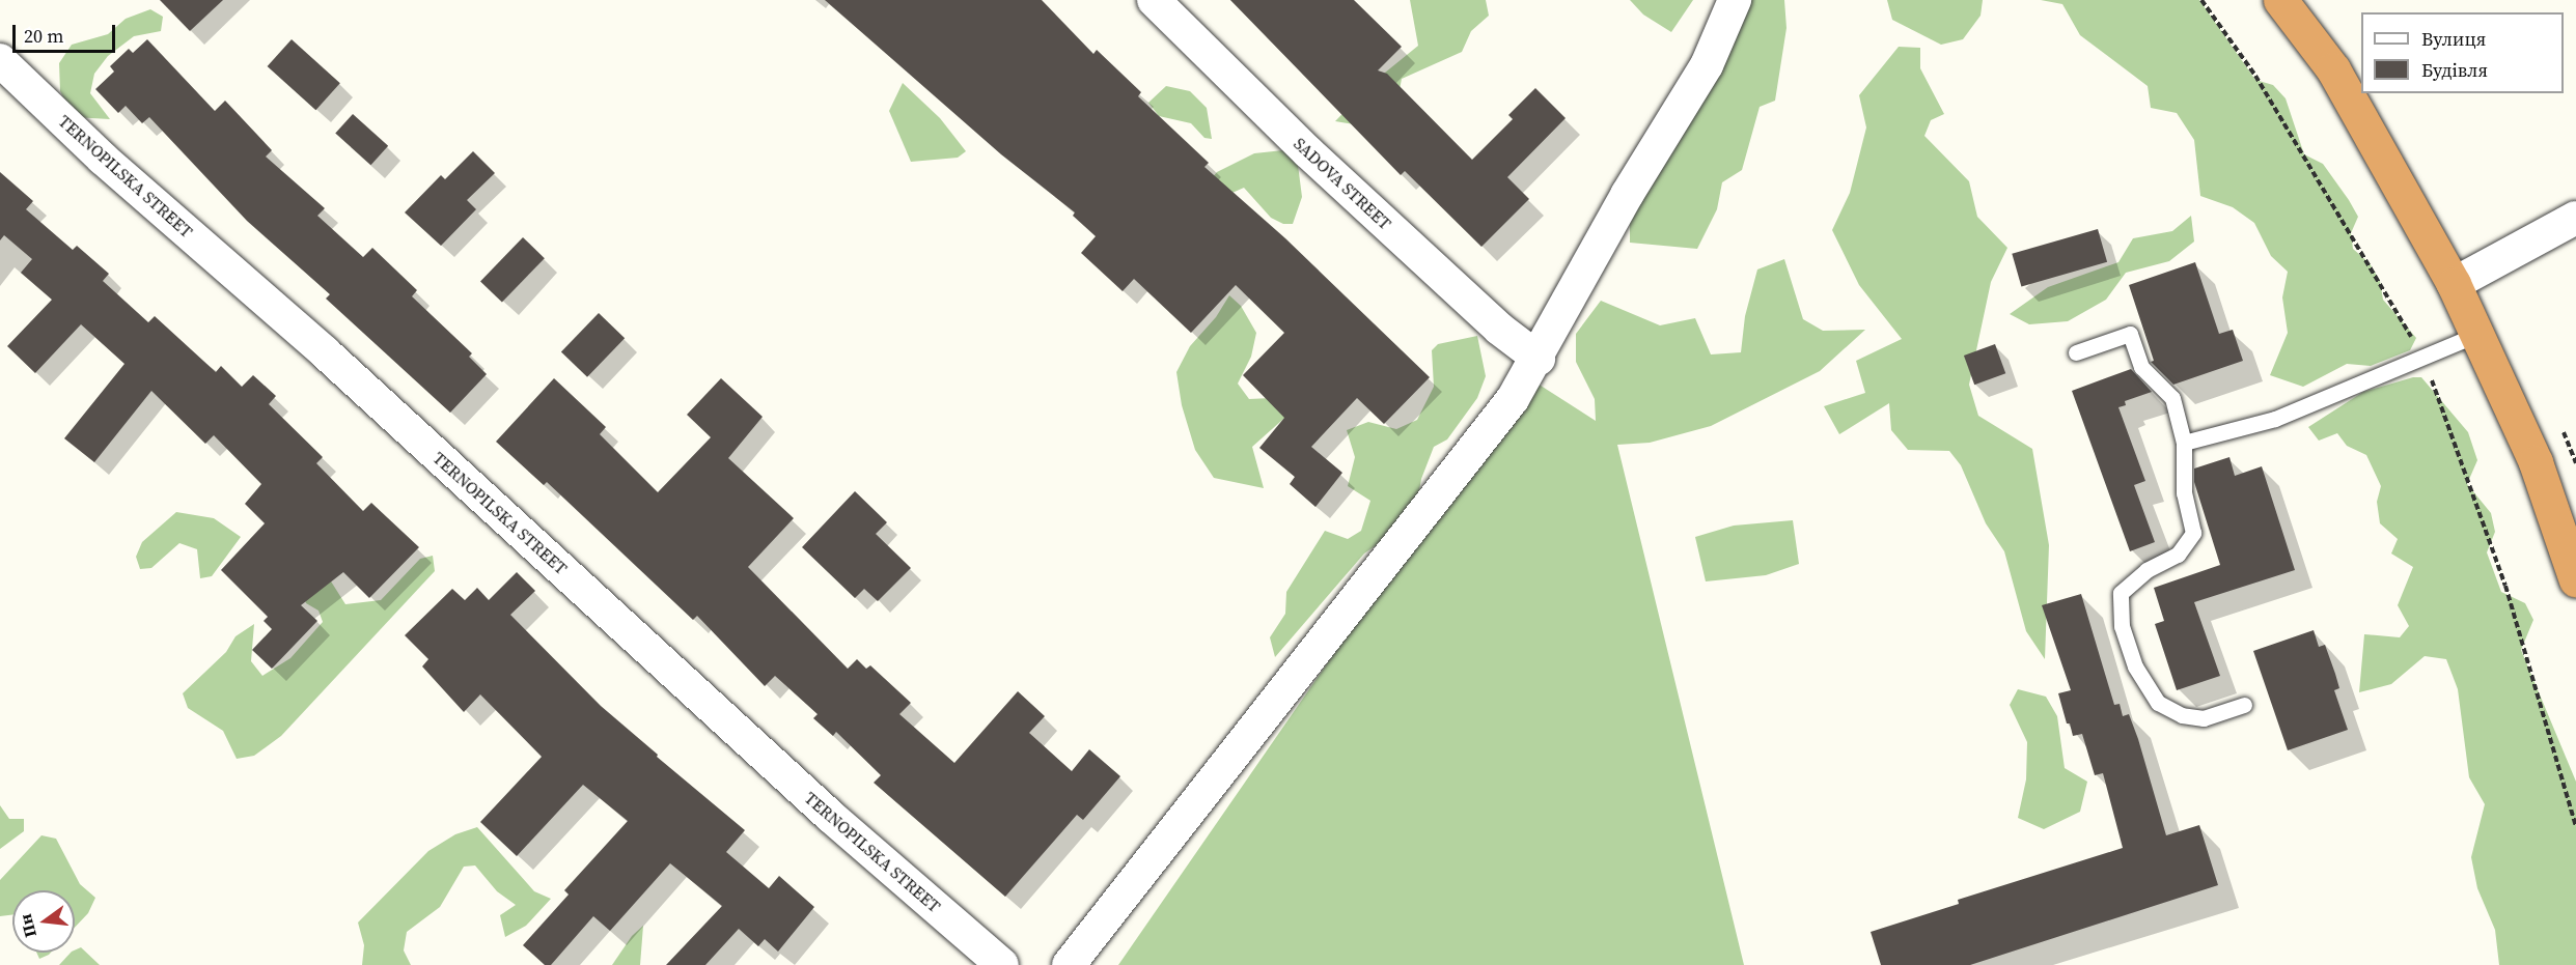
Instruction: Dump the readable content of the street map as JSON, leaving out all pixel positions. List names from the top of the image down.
{
  "streets": {
    "street": ["TERNOPILSKA STREET", "SADOVA STREET"]
  },
  "legend": ["Вулиця", "Будівля"],
  "scale_bar": "20 m",
  "north": "left"
}
